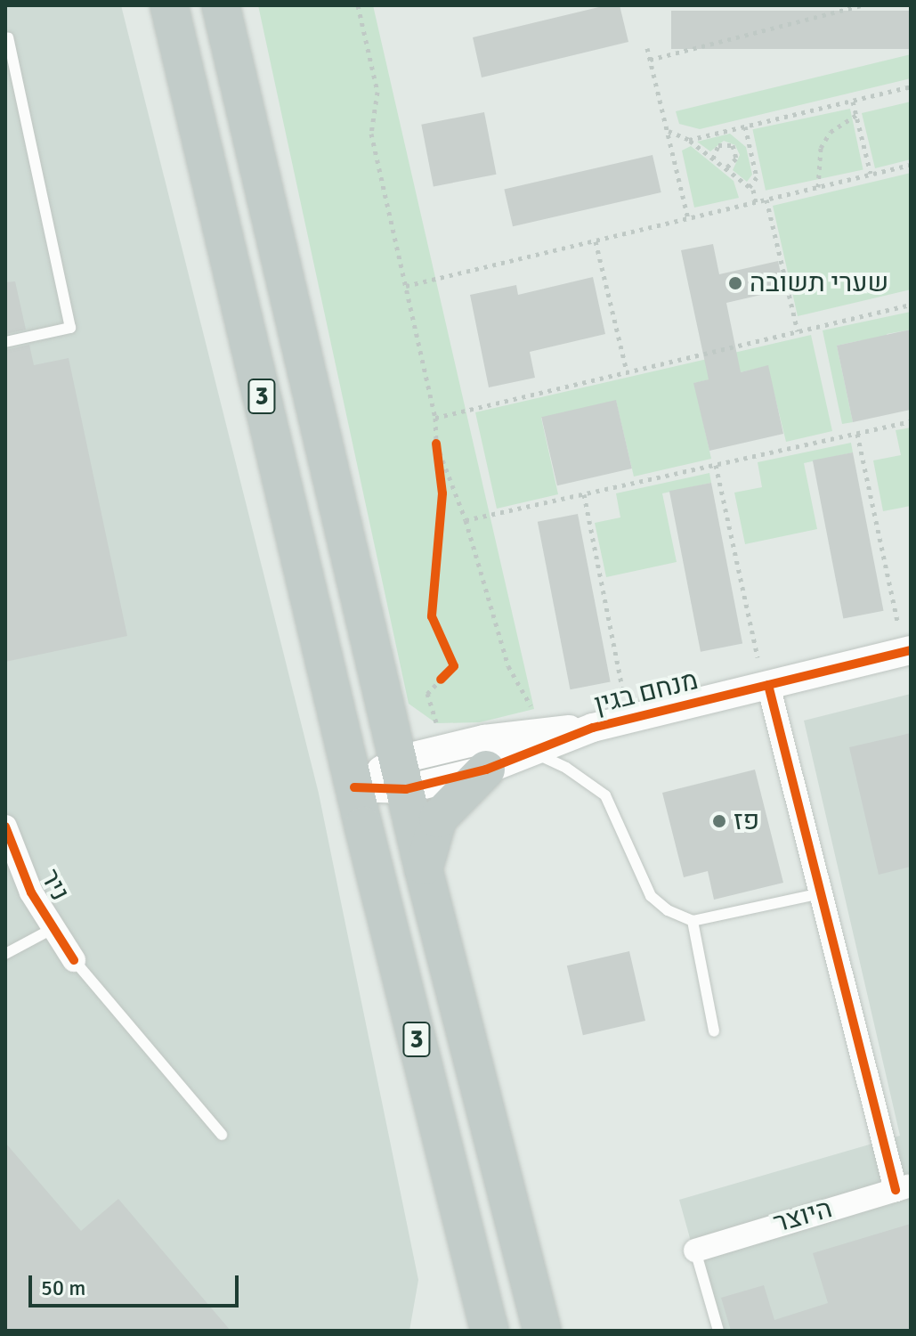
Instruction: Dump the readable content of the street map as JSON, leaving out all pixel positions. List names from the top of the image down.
{
  "streets": {
    "highway": ["3"],
    "street": ["מנחם בגין", "ניר", "היוצר"]
  },
  "crossings": [
    ["3", "מנחם בגין"]
  ],
  "places": ["שערי תשובה", "פז"],
  "scale_bar": "50 m"
}
